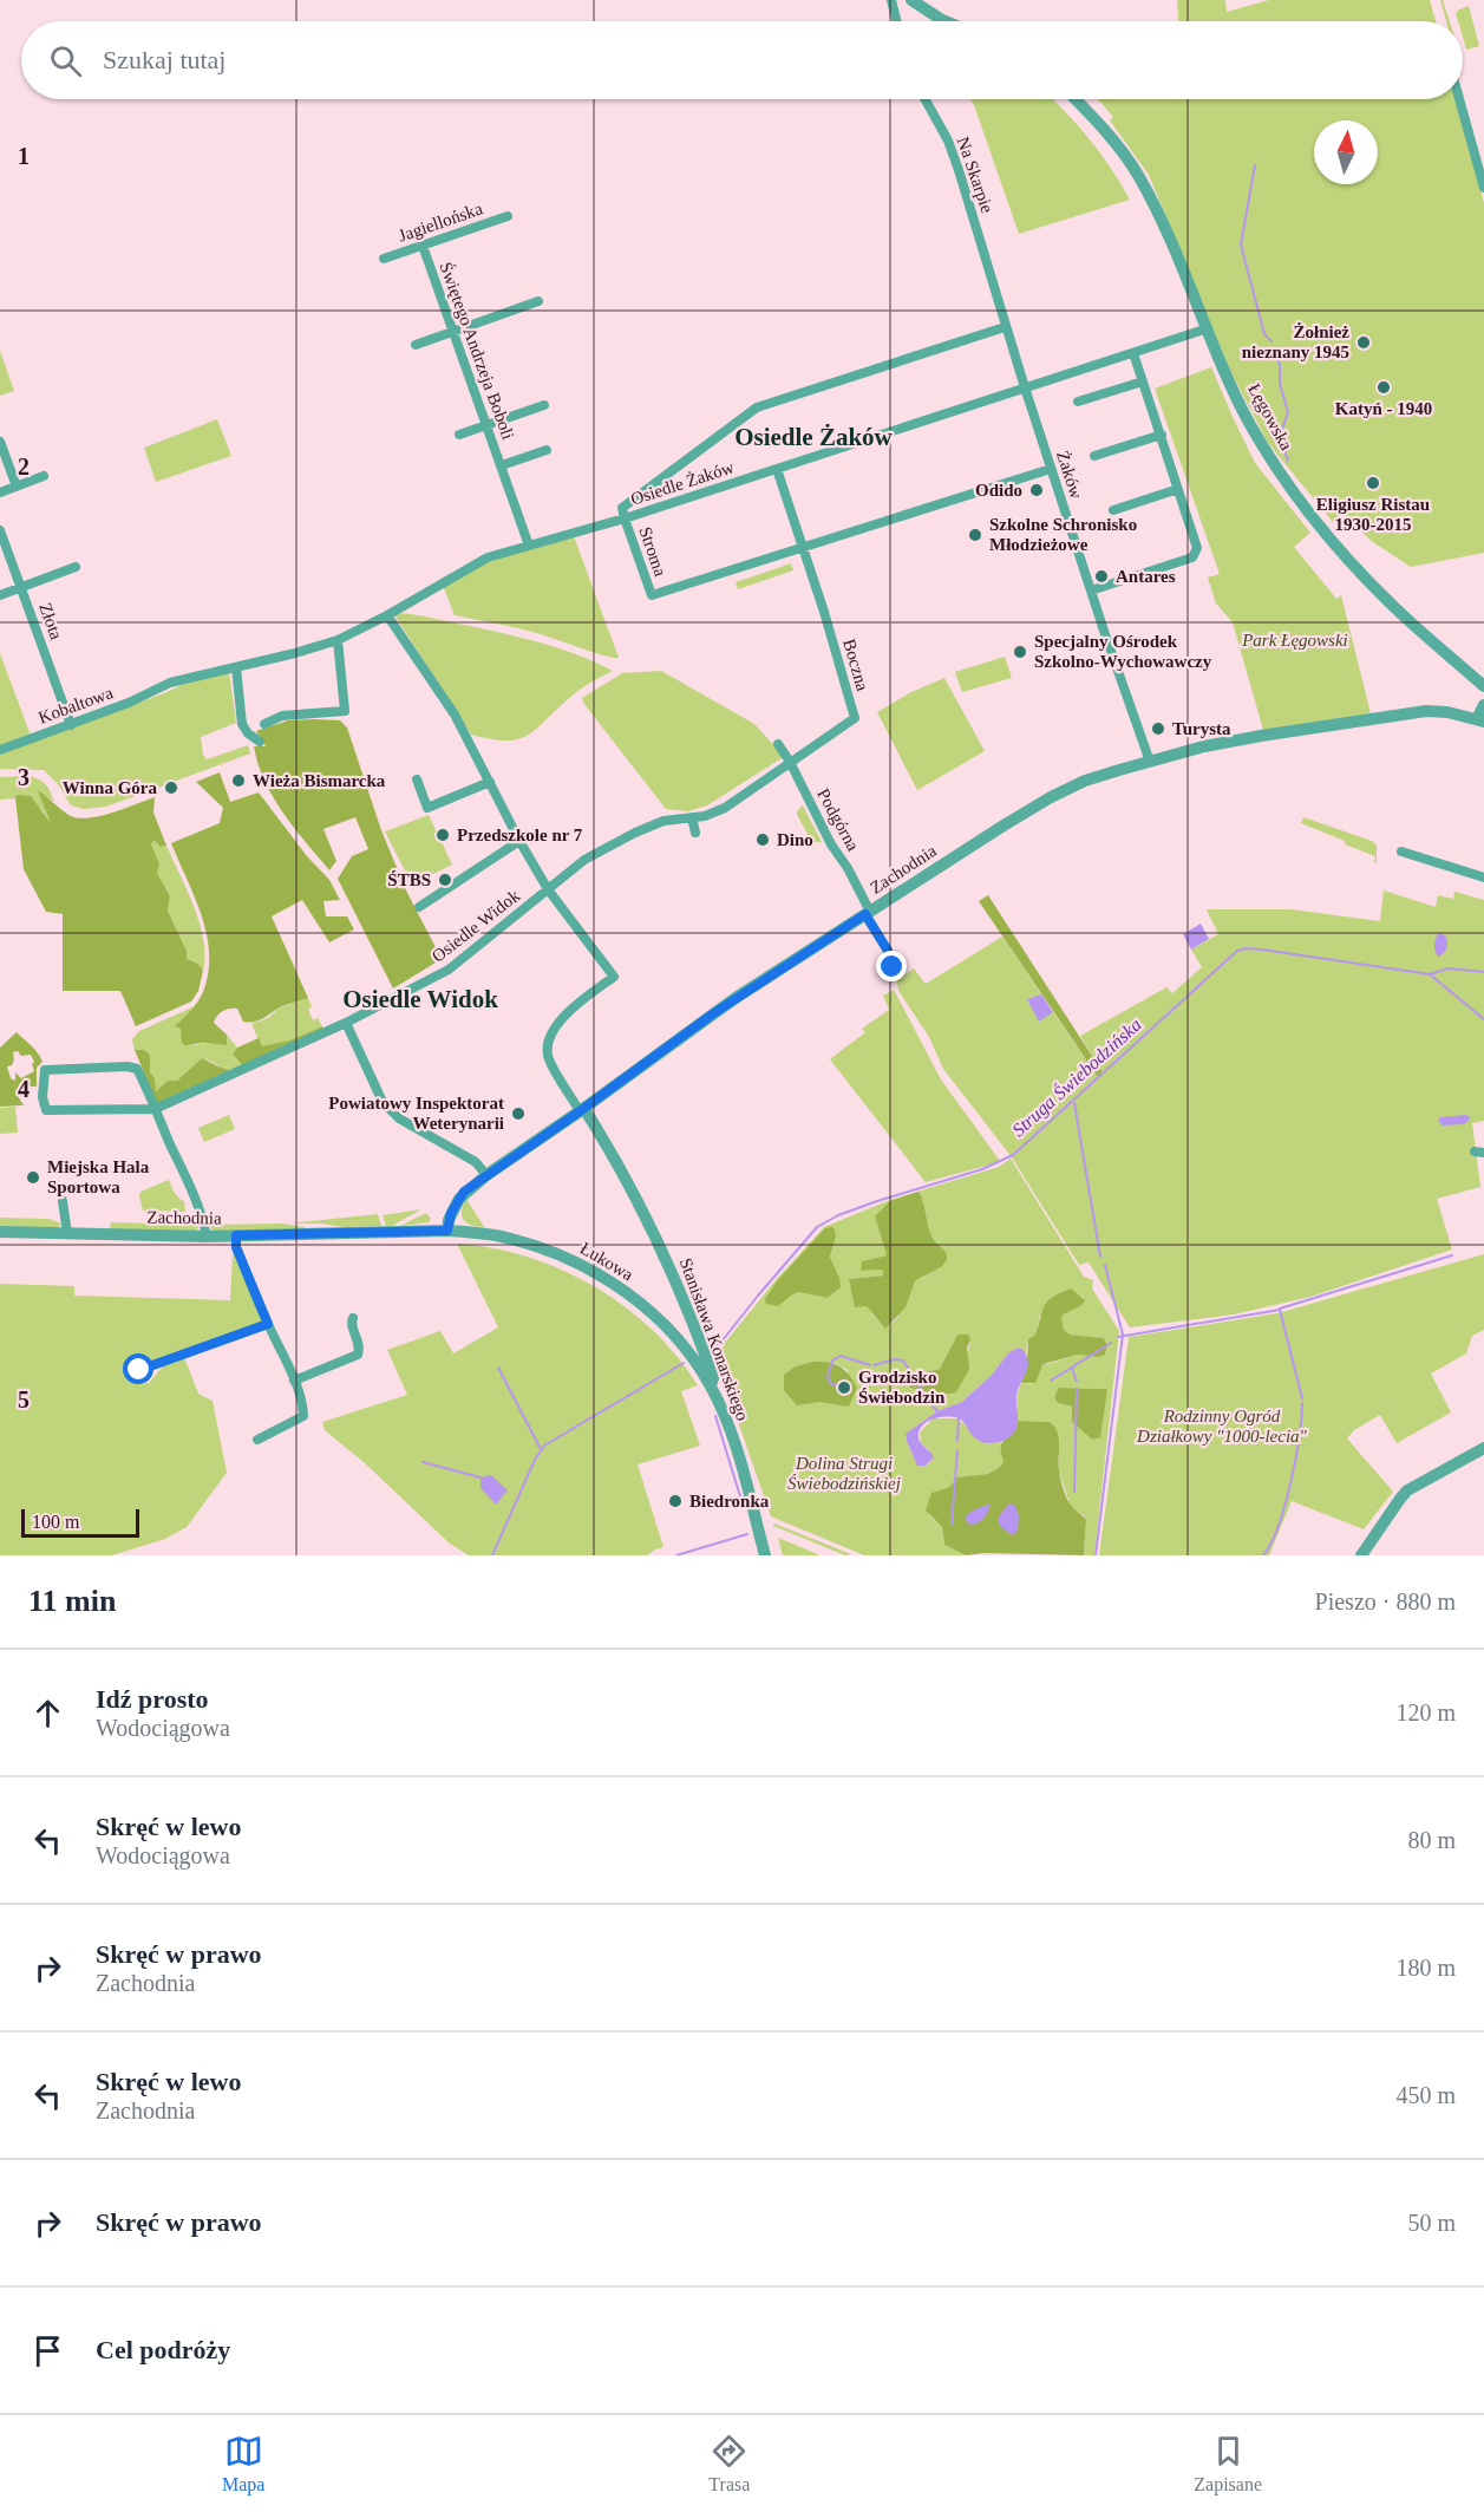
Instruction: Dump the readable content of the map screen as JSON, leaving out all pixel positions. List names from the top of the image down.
{
  "streets": {
    "street": [
      "Na Skarpie",
      "Jagiellońska",
      "Świętego Andrzeja Boboli",
      "Łęgowska",
      "Żaków",
      "Osiedle Żaków",
      "Stroma",
      "Złota",
      "Boczna",
      "Kobaltowa",
      "Podgórna",
      "Zachodnia",
      "Osiedle Widok",
      "Łukowa",
      "Stanisława Konarskiego"
    ]
  },
  "crossings": [
    ["Na Skarpie", "Żaków"],
    ["Jagiellońska", "Świętego Andrzeja Boboli"],
    ["Świętego Andrzeja Boboli", "Kobaltowa"],
    ["Łęgowska", "Osiedle Żaków"],
    ["Żaków", "Osiedle Żaków"],
    ["Żaków", "Zachodnia"],
    ["Osiedle Żaków", "Stroma"],
    ["Osiedle Żaków", "Kobaltowa"],
    ["Stroma", "Boczna"],
    ["Stroma", "Kobaltowa"],
    ["Złota", "Kobaltowa"],
    ["Boczna", "Podgórna"],
    ["Boczna", "Osiedle Widok"],
    ["Podgórna", "Zachodnia"],
    ["Podgórna", "Osiedle Widok"],
    ["Zachodnia", "Osiedle Widok"],
    ["Zachodnia", "Łukowa"],
    ["Zachodnia", "Stanisława Konarskiego"],
    ["Łukowa", "Stanisława Konarskiego"]
  ],
  "districts": ["Osiedle Żaków", "Osiedle Widok"],
  "water": ["Struga Świebodzińska"],
  "parks": ["Park Łęgowski", "Rodzinny Ogród Działkowy \"1000-lecia\"", "Dolina Strugi Świebodzińskiej"],
  "places": [
    "Żołnież nieznany 1945",
    "Katyń - 1940",
    "Eligiusz Ristau 1930-2015",
    "Odido",
    "Szkolne Schronisko Młodzieżowe",
    "Antares",
    "Specjalny Ośrodek Szkolno-Wychowawczy",
    "Turysta",
    "Wieża Bismarcka",
    "Winna Góra",
    "Przedszkole nr 7",
    "Dino",
    "ŚTBS",
    "Powiatowy Inspektorat Weterynarii",
    "Miejska Hala Sportowa",
    "Grodzisko Świebodzin",
    "Biedronka"
  ],
  "scale_bar": "100 m",
  "north": "top",
  "page": {
    "search": "Szukaj tutaj",
    "scale": "100 m",
    "heading": ["11 min", "Pieszo · 880 m"],
    "list": [
      ["Idź prosto", "Wodociągowa", "120 m"],
      ["Skręć w lewo", "Wodociągowa", "80 m"],
      ["Skręć w prawo", "Zachodnia", "180 m"],
      ["Skręć w lewo", "Zachodnia", "450 m"],
      ["Skręć w prawo", "50 m"],
      "Cel podróży"
    ],
    "nav": ["Mapa", "Trasa", "Zapisane"]
  },
  "grid": {
    "rows": [
      "1",
      "2",
      "3",
      "4",
      "5"
    ]
  }
}
